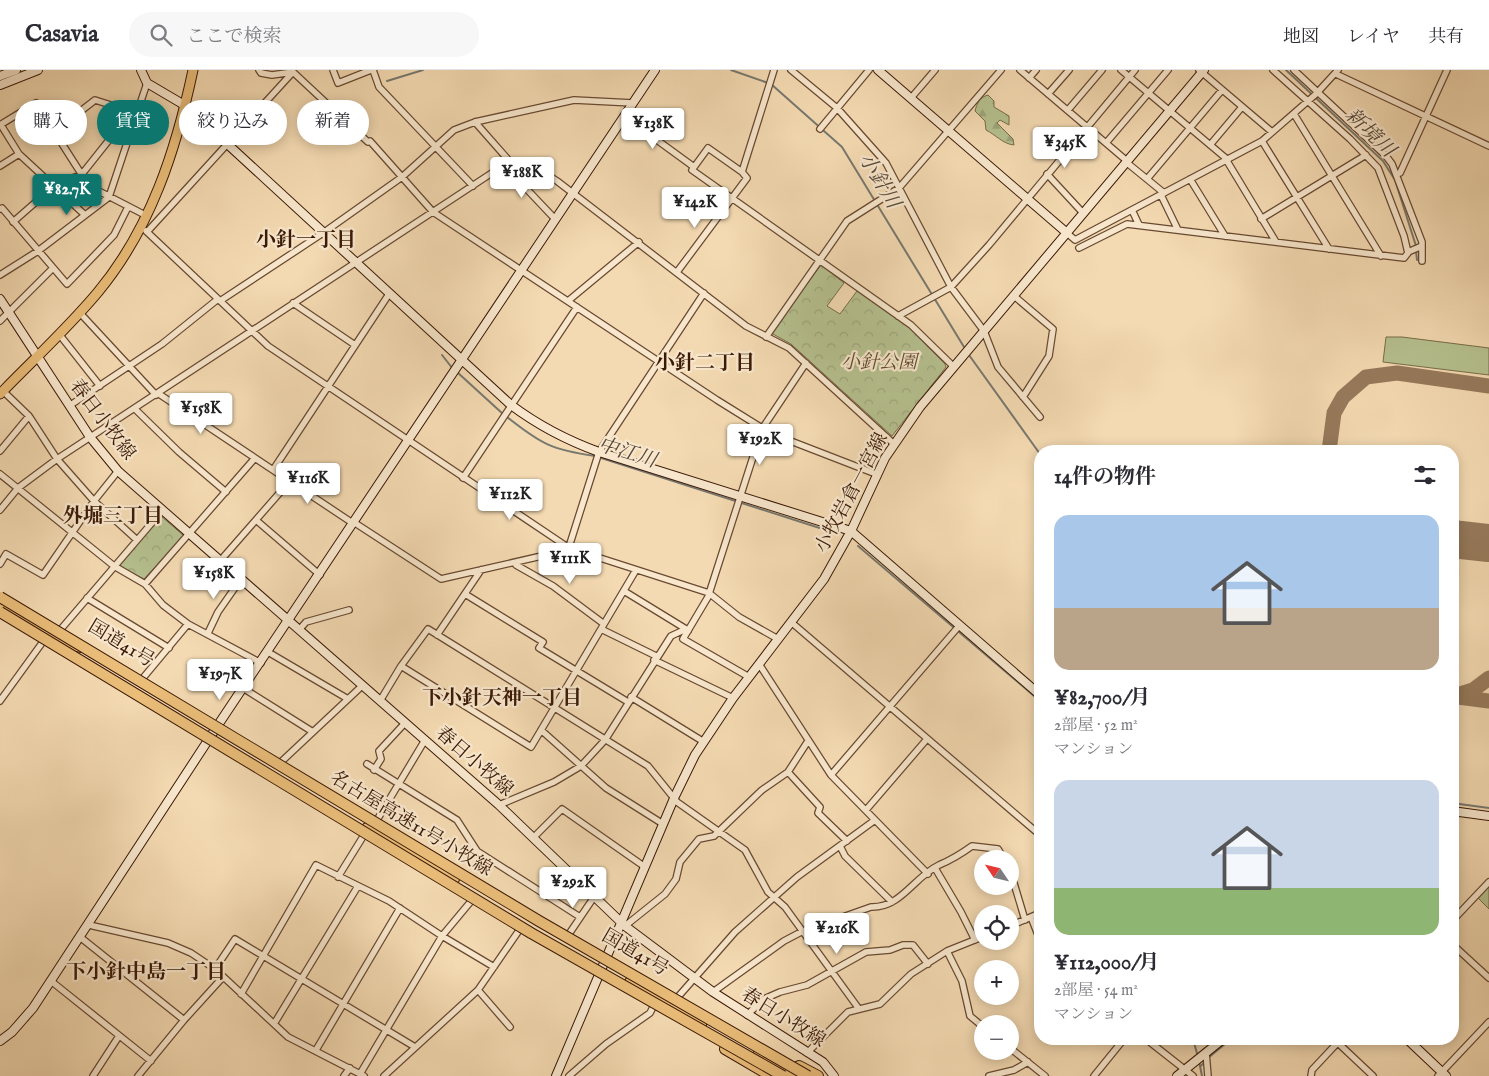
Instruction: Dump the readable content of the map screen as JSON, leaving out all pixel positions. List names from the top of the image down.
{
  "streets": {
    "highway": ["国道41号", "名古屋高速11号小牧線"],
    "street": ["春日小牧線", "小牧岩倉一宮線"]
  },
  "crossings": [
    ["春日小牧線", "小牧岩倉一宮線"],
    ["小牧岩倉一宮線", "国道41号"]
  ],
  "districts": [
    "小針一丁目",
    "小針二丁目",
    "外堀三丁目",
    "下小針天神一丁目",
    "下小針中島一丁目"
  ],
  "water": ["新境川", "小針川", "中江川"],
  "parks": ["小針公園"],
  "north": "top left",
  "page": {
    "header": "Casavia",
    "search": "ここで検索",
    "nav": ["地図", "レイヤ", "共有"],
    "chip": [
      "購入",
      "賃貸",
      "絞り込み",
      "新着"
    ],
    "price": [
      "¥138K",
      "¥345K",
      "¥188K",
      "¥82.7K",
      "¥142K",
      "¥158K",
      "¥192K",
      "¥116K",
      "¥112K",
      "¥111K",
      "¥158K",
      "¥197K",
      "¥292K",
      "¥216K"
    ],
    "heading": "14件の物件",
    "list": [
      {
        "name": "¥82,700/月",
        "note": "2部屋 · 52 m² · マンション"
      },
      {
        "name": "¥112,000/月",
        "note": "2部屋 · 54 m² · マンション"
      }
    ],
    "map_buttons": ["+", "−"]
  }
}
